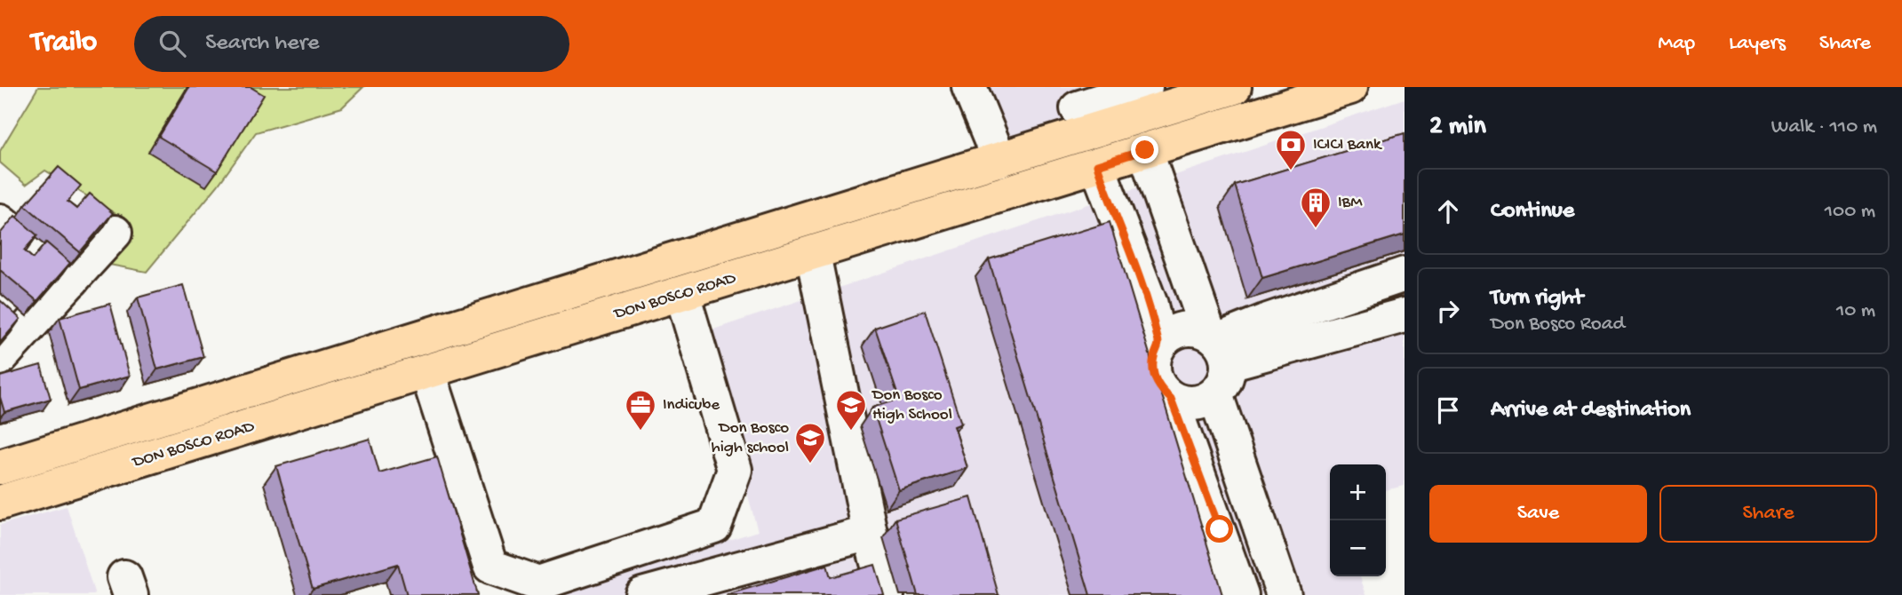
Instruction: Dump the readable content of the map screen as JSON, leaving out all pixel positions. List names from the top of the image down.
{
  "streets": {
    "main road": ["DON BOSCO ROAD"]
  },
  "places": {
    "bank": ["ICICI Bank"],
    "building": ["IBM"],
    "office": ["Indicube"],
    "school or university": ["Don Bosco High School", "Don Bosco high school"]
  },
  "page": {
    "header": "Trailo",
    "search": "Search here",
    "nav": ["Map", "Layers", "Share"],
    "heading": ["2 min", "Walk · 110 m"],
    "list": [
      ["Continue", "100 m"],
      ["Turn right", "Don Bosco Road", "10 m"],
      "Arrive at destination"
    ],
    "map_buttons": ["+", "−"],
    "buttons": ["Save", "Share"]
  }
}
